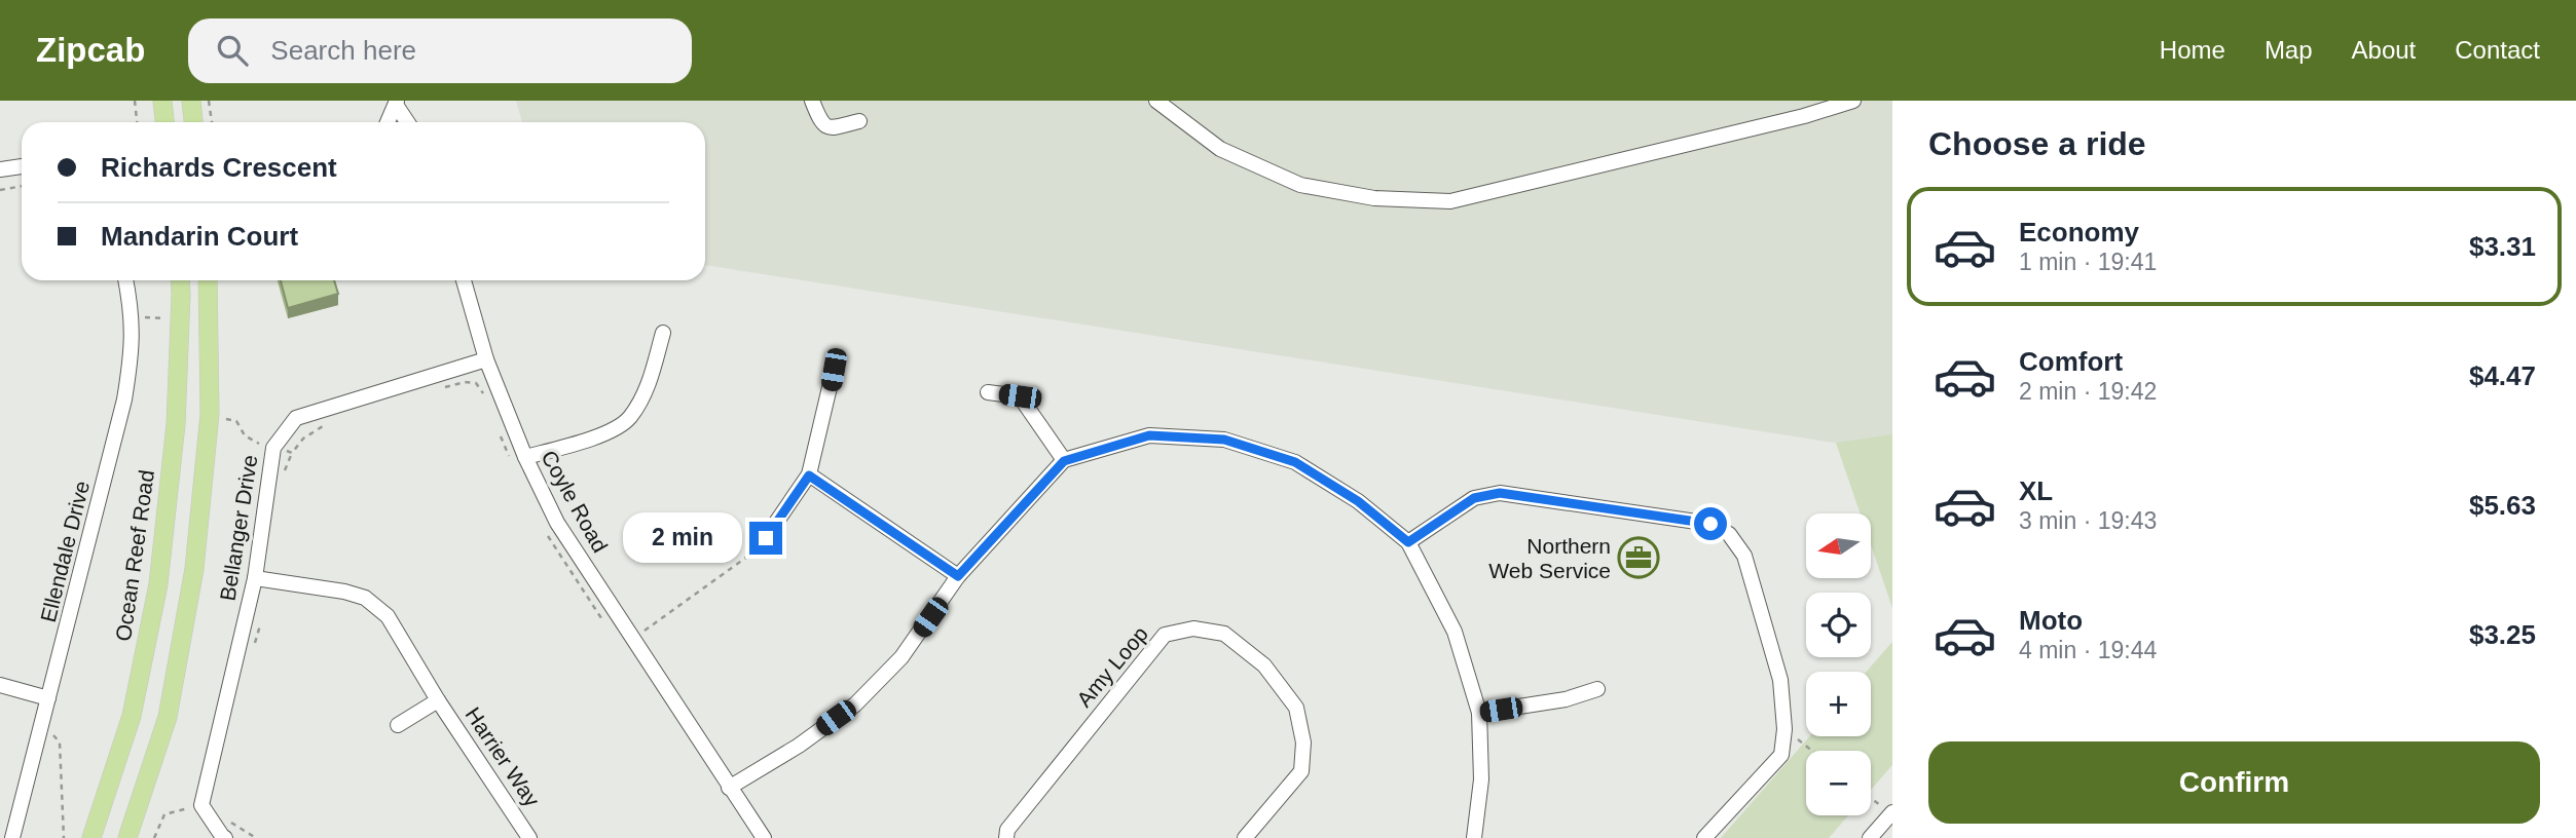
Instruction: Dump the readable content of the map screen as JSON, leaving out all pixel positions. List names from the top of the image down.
{
  "streets": {
    "main road": ["Ocean Reef Road"],
    "street": [
      "Coyle Road",
      "Bellanger Drive",
      "Ellendale Drive",
      "Amy Loop",
      "Harrier Way"
    ]
  },
  "crossings": [
    ["Coyle Road", "Bellanger Drive"],
    ["Bellanger Drive", "Harrier Way"]
  ],
  "places": {
    "office": ["Northern Web Service"]
  },
  "north": "left",
  "page": {
    "header": "Zipcab",
    "search": "Search here",
    "nav": [
      "Home",
      "Map",
      "About",
      "Contact"
    ],
    "heading": "Choose a ride",
    "banner": ["Richards Crescent", "Mandarin Court"],
    "list": [
      {
        "name": "Economy",
        "note": "1 min · 19:41",
        "value": "$3.31"
      },
      {
        "name": "Comfort",
        "note": "2 min · 19:42",
        "value": "$4.47"
      },
      {
        "name": "XL",
        "note": "3 min · 19:43",
        "value": "$5.63"
      },
      {
        "name": "Moto",
        "note": "4 min · 19:44",
        "value": "$3.25"
      }
    ],
    "bubble": "2 min",
    "map_buttons": ["+", "−"],
    "buttons": "Confirm"
  }
}
